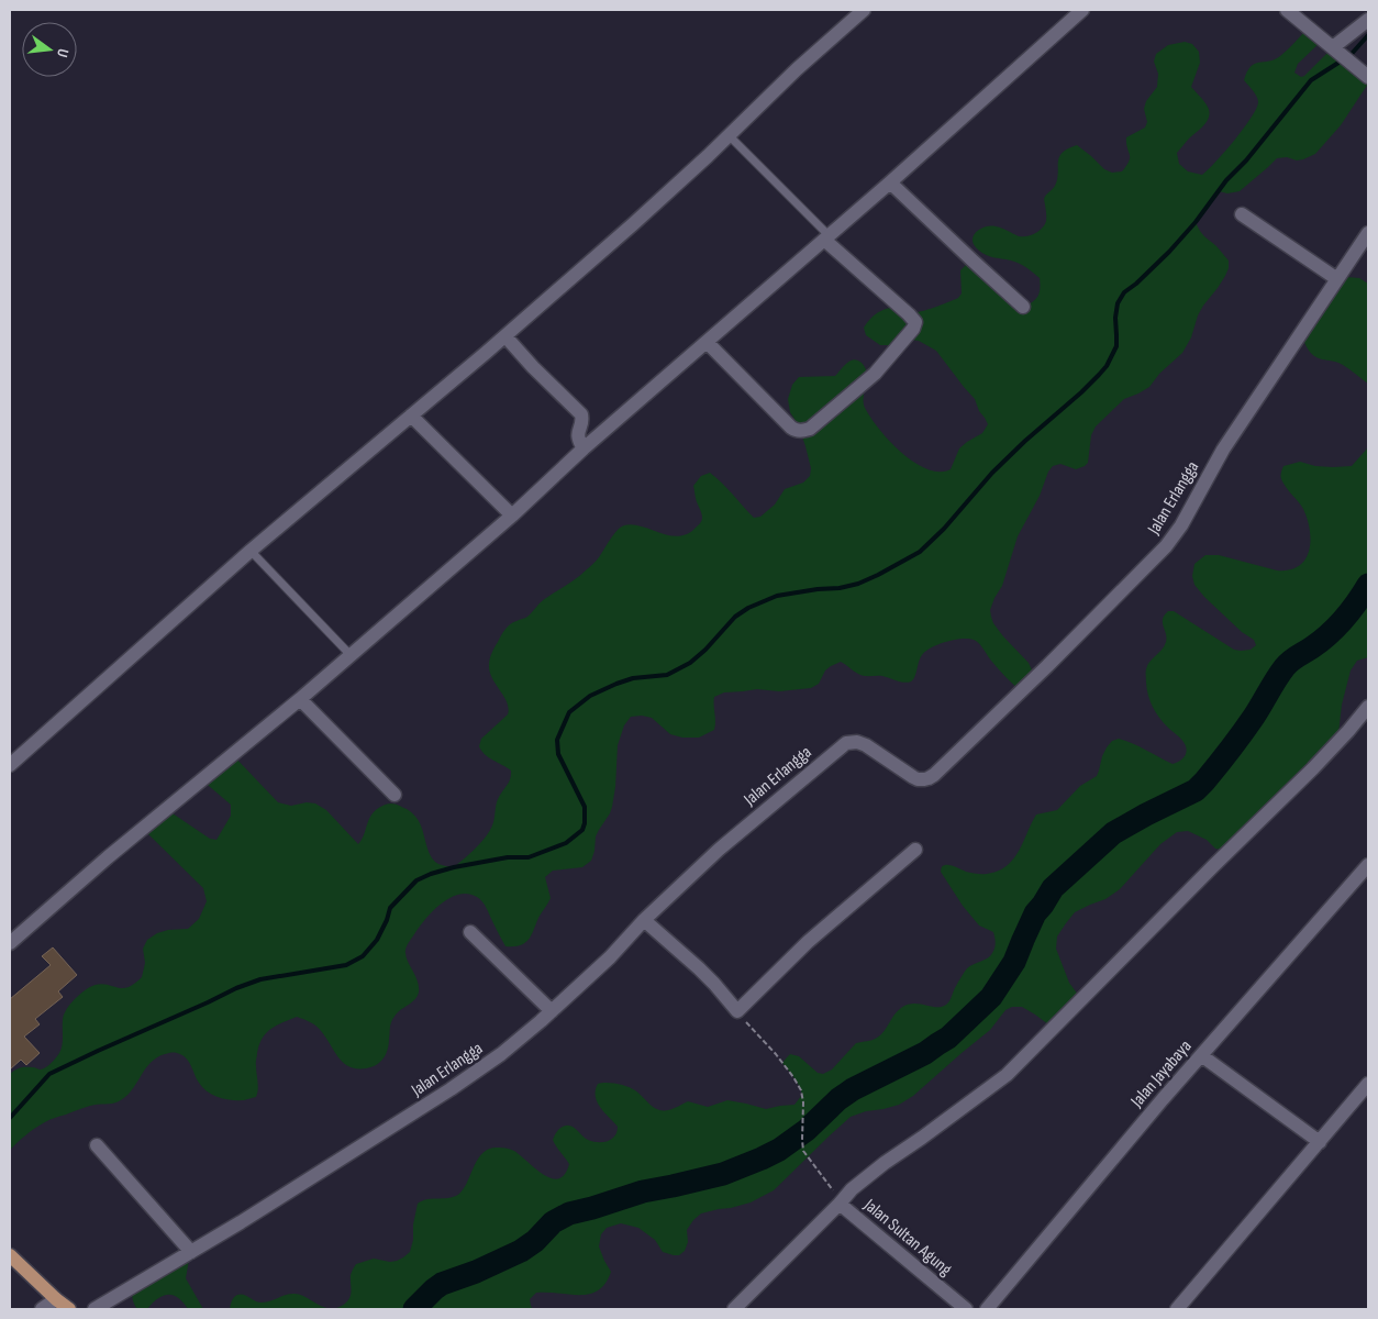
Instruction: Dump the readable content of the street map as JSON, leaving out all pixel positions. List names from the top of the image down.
{
  "streets": {
    "street": ["Jalan Erlangga", "Jalan Jayabaya", "Jalan Sultan Agung"]
  },
  "north": "right"
}
